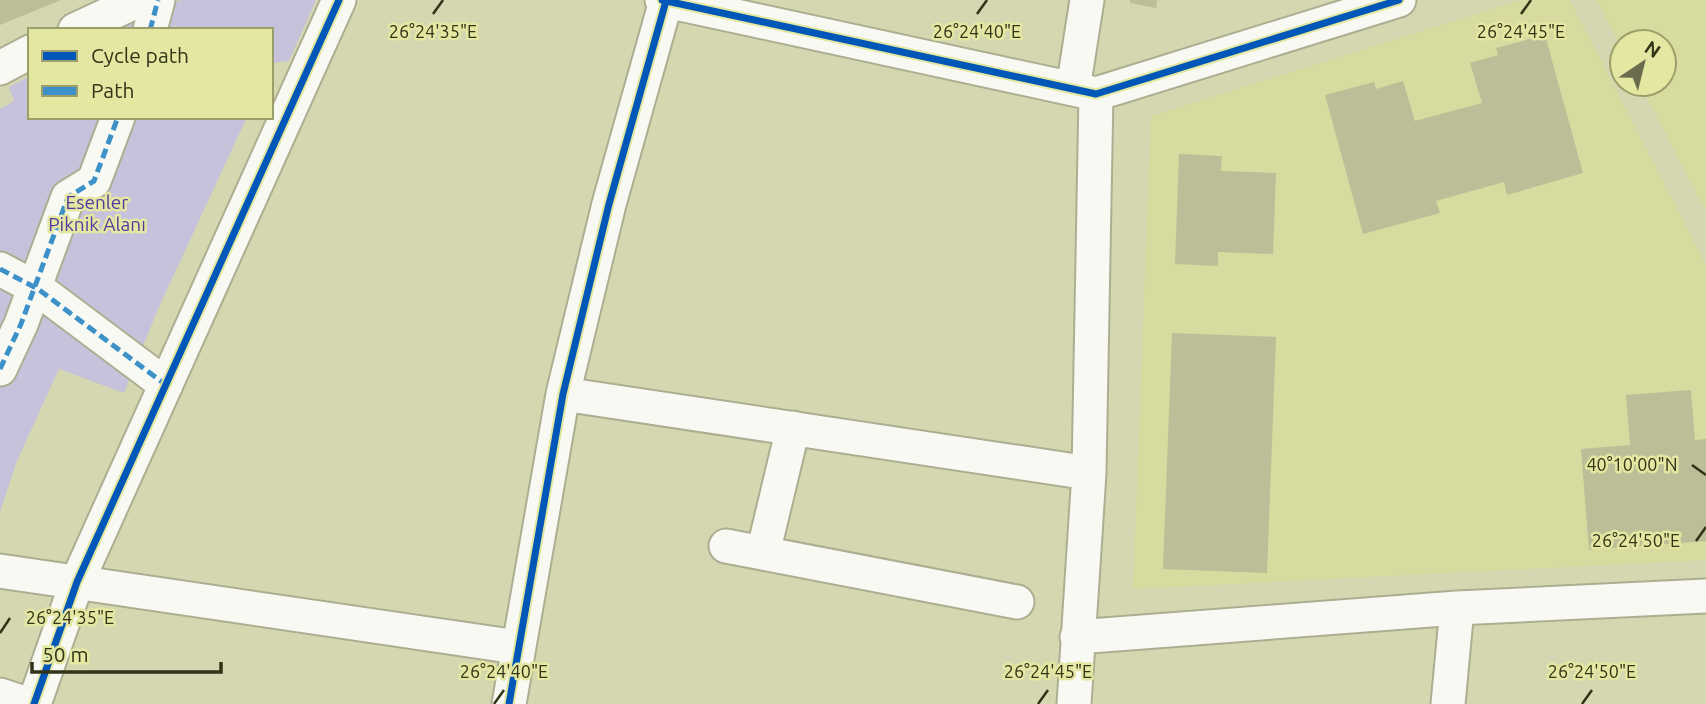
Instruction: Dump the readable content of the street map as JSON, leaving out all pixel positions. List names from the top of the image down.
{
  "parks": ["Esenler Piknik Alanı"],
  "legend": ["Cycle path", "Path"],
  "scale_bar": "50 m",
  "north": "top right",
  "coordinates": [
    "26°24'35\"E",
    "26°24'40\"E",
    "26°24'45\"E",
    "40°10'00\"N",
    "26°24'50\"E"
  ]
}
